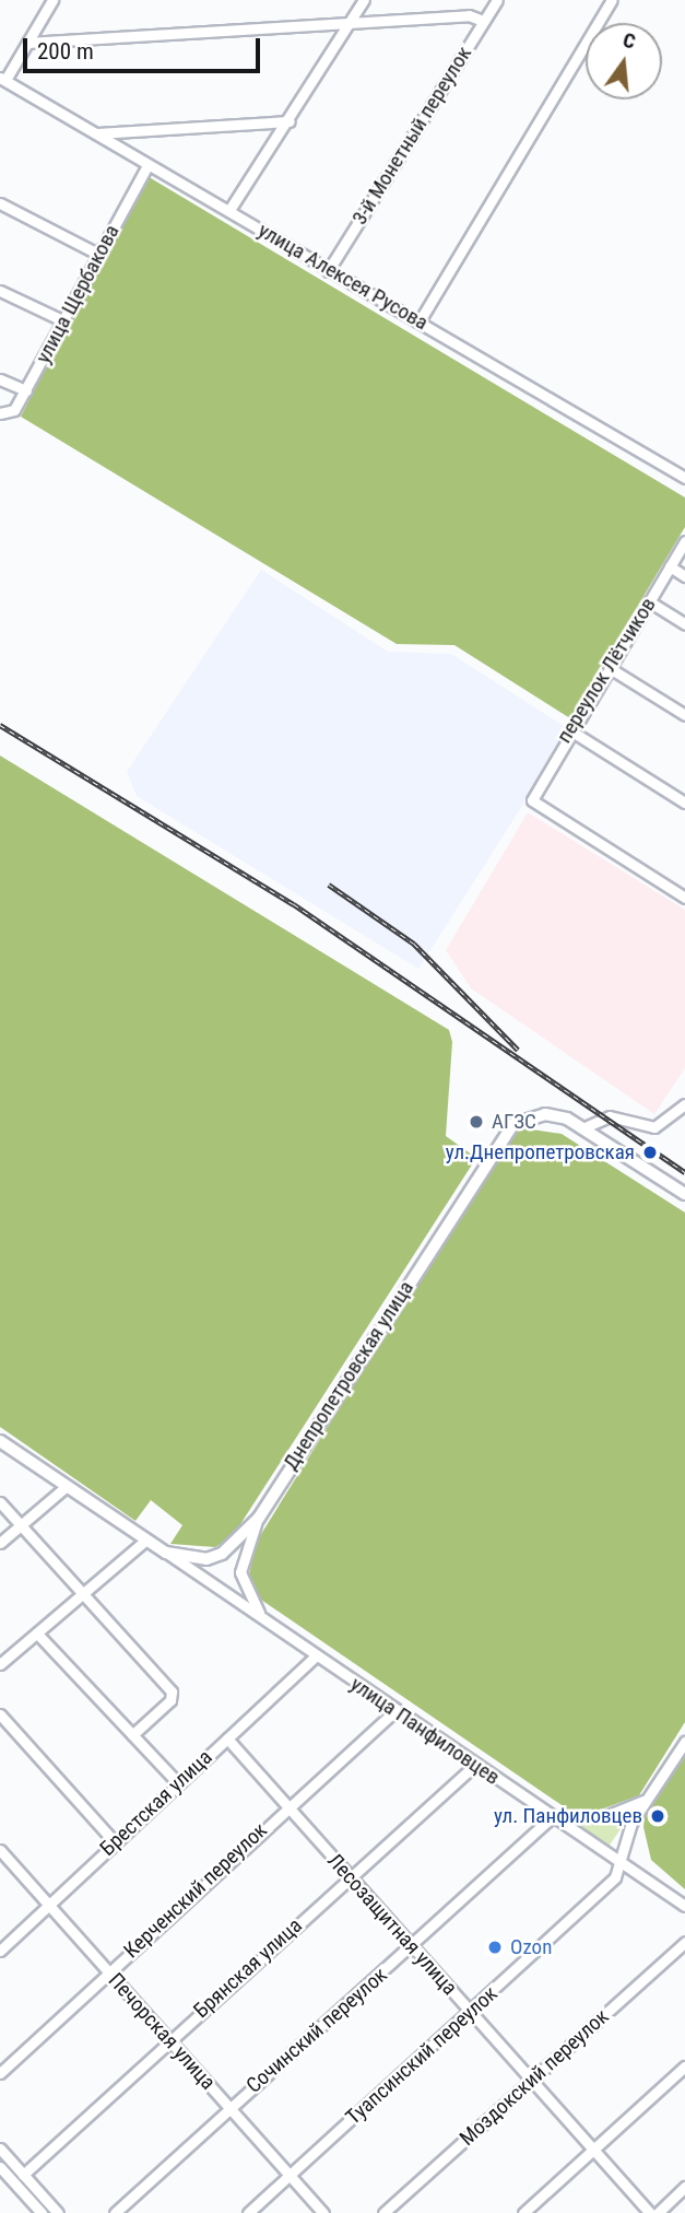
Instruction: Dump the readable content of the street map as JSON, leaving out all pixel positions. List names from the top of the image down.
{
  "streets": {
    "main road": ["Днепропетровская улица"],
    "street": [
      "3-й Монетный переулок",
      "улица Алексея Русова",
      "улица Щербакова",
      "переулок Лётчиков",
      "улица Панфиловцев",
      "Брестская улица",
      "Керченский переулок",
      "Лесозащитная улица",
      "Брянская улица",
      "Сочинский переулок",
      "Печорская улица",
      "Туапсинский переулок",
      "Моздокский переулок"
    ]
  },
  "crossings": [
    ["3-й Монетный переулок", "улица Алексея Русова"],
    ["улица Алексея Русова", "улица Щербакова"],
    ["Днепропетровская улица", "улица Панфиловцев"],
    ["улица Панфиловцев", "Брестская улица"],
    ["улица Панфиловцев", "Керченский переулок"],
    ["улица Панфиловцев", "Брянская улица"],
    ["улица Панфиловцев", "Сочинский переулок"],
    ["улица Панфиловцев", "Туапсинский переулок"],
    ["Брестская улица", "Лесозащитная улица"],
    ["Брестская улица", "Печорская улица"],
    ["Керченский переулок", "Лесозащитная улица"],
    ["Керченский переулок", "Печорская улица"],
    ["Лесозащитная улица", "Брянская улица"],
    ["Лесозащитная улица", "Сочинский переулок"],
    ["Лесозащитная улица", "Туапсинский переулок"],
    ["Лесозащитная улица", "Моздокский переулок"],
    ["Брянская улица", "Печорская улица"],
    ["Сочинский переулок", "Печорская улица"],
    ["Печорская улица", "Туапсинский переулок"]
  ],
  "places": [
    "АГЗС",
    "ул.Днепропетровская",
    "ул. Панфиловцев",
    "Ozon"
  ],
  "scale_bar": "200 m",
  "north": "top"
}
